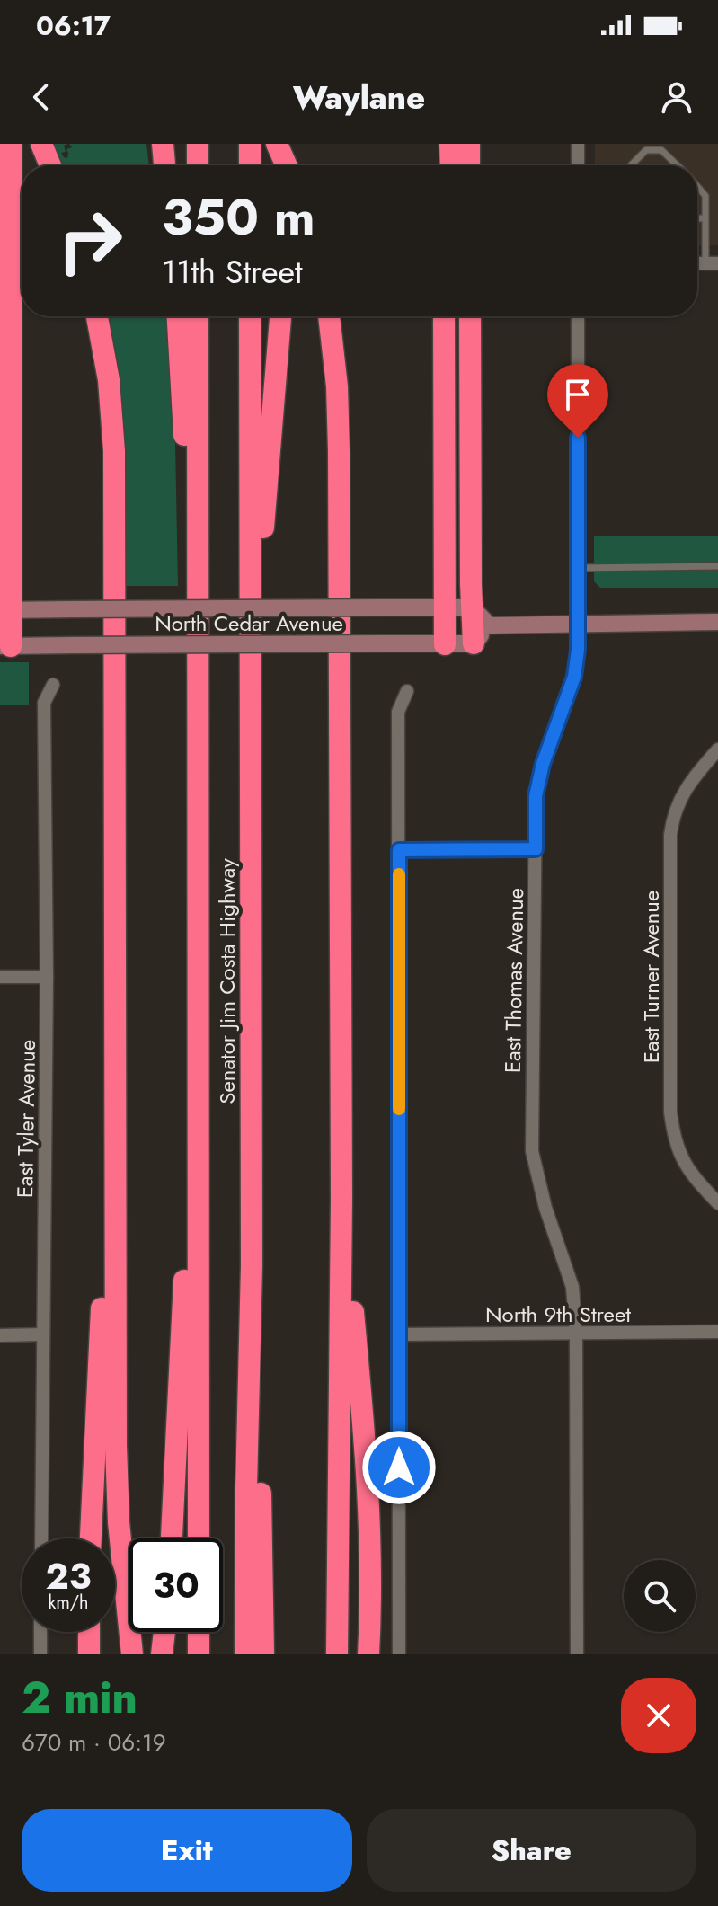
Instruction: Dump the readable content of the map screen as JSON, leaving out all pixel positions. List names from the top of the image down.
{
  "streets": {
    "highway": ["Senator Jim Costa Highway"],
    "main road": ["North Cedar Avenue"],
    "street": [
      "East Turner Avenue",
      "East Thomas Avenue",
      "East Tyler Avenue",
      "North 9th Street"
    ]
  },
  "crossings": [
    ["East Thomas Avenue", "North 9th Street"]
  ],
  "page": {
    "status": "06:17",
    "header": "Waylane",
    "turn": ["350 m", "11th Street"],
    "speed": "23 km/h",
    "limit": "30",
    "heading": ["2 min", "670 m · 06:19"],
    "buttons": ["Exit", "Share"]
  }
}
